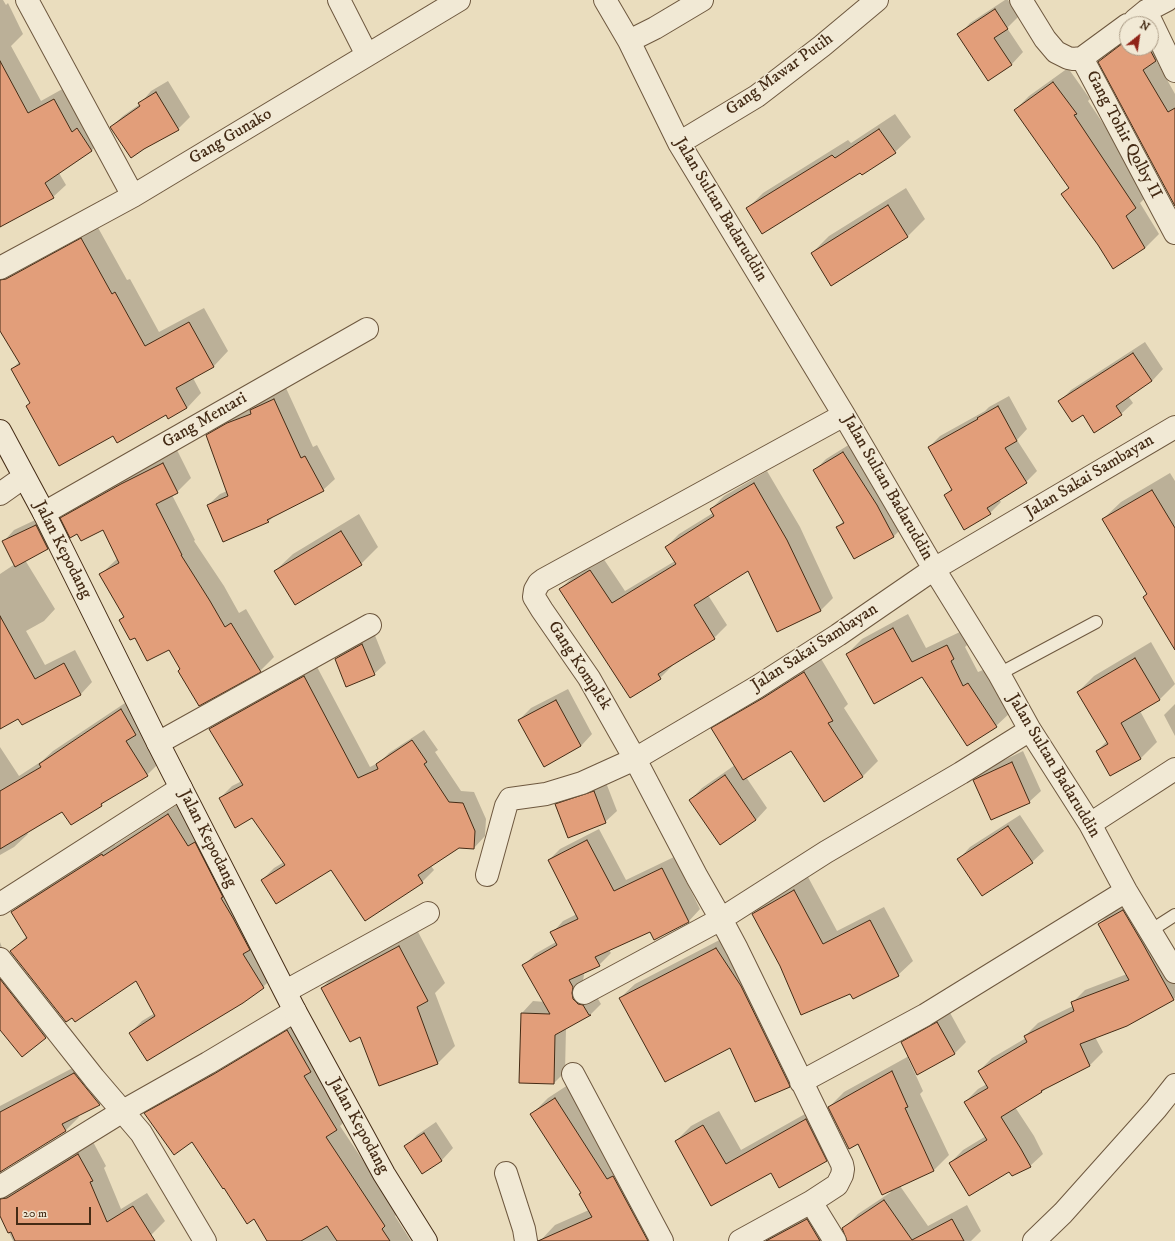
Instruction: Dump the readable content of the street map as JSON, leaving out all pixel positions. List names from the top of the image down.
{
  "streets": {
    "street": [
      "Gang Mawar Putih",
      "Gang Tohir Qolby II",
      "Gang Gunako",
      "Jalan Sultan Badaruddin",
      "Gang Mentari",
      "Jalan Sakai Sambayan",
      "Jalan Kepodang",
      "Gang Komplek"
    ]
  },
  "crossings": [
    ["Gang Mawar Putih", "Jalan Sultan Badaruddin"],
    ["Jalan Sultan Badaruddin", "Jalan Sakai Sambayan"],
    ["Jalan Sultan Badaruddin", "Gang Komplek"],
    ["Gang Mentari", "Jalan Kepodang"],
    ["Jalan Sakai Sambayan", "Gang Komplek"]
  ],
  "scale_bar": "20 m",
  "north": "top right"
}
